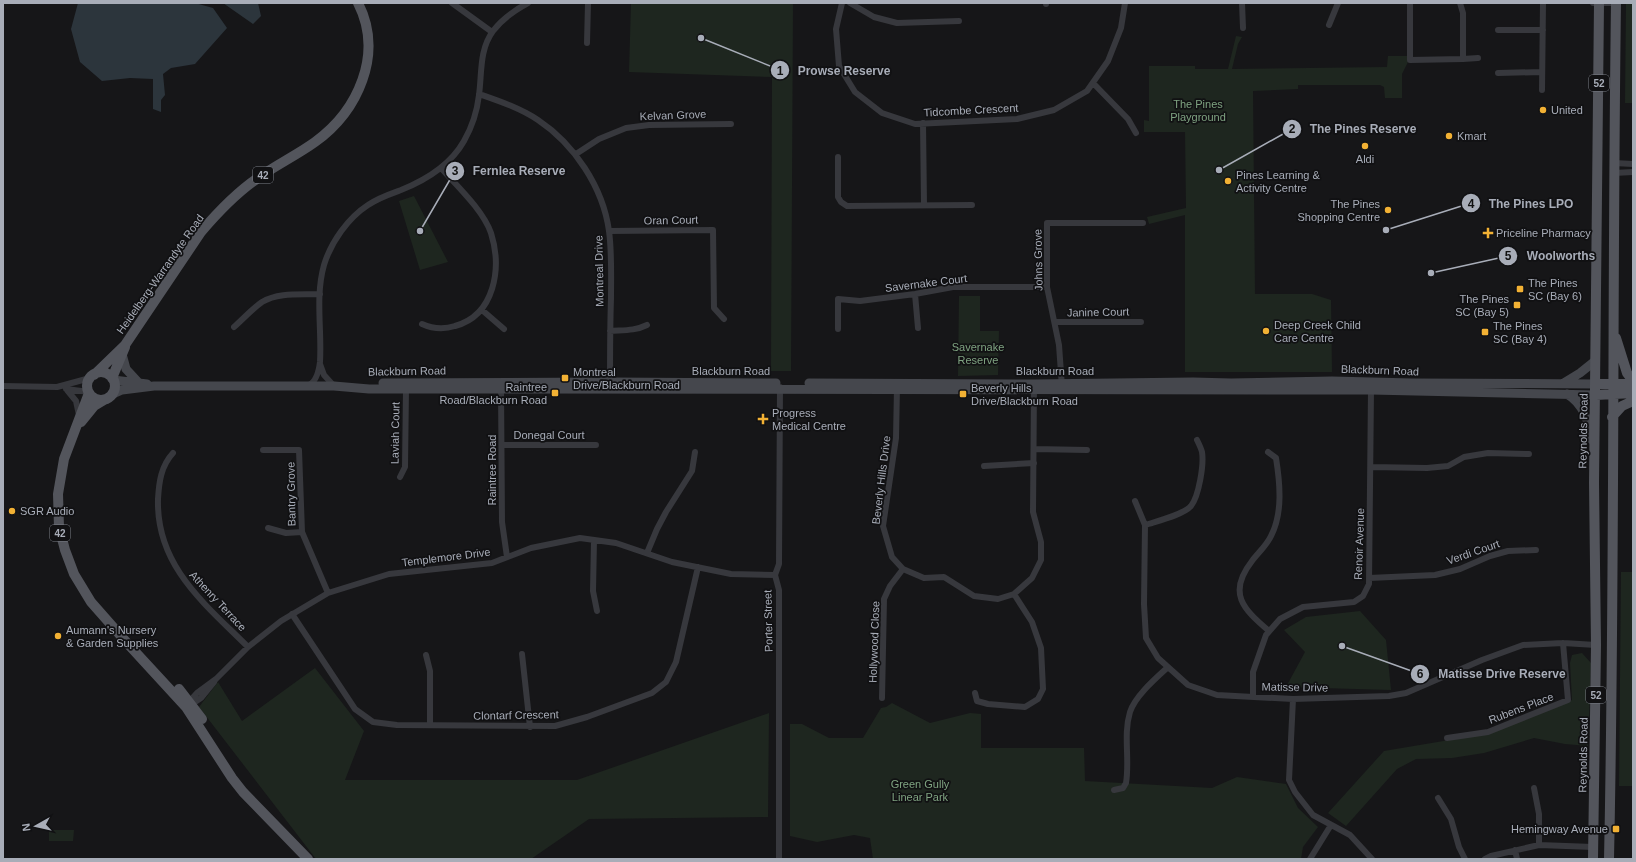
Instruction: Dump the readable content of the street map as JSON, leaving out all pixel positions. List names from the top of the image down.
{
  "streets": {
    "main road": [
      "52",
      "42",
      "Heidelberg-Warrandyte Road",
      "Blackburn Road",
      "Reynolds Road"
    ],
    "street": [
      "Tidcombe Crescent",
      "Kelvan Grove",
      "Oran Court",
      "Johns Grove",
      "Montreal Drive",
      "Savernake Court",
      "Janine Court",
      "Laviah Court",
      "Donegal Court",
      "Raintree Road",
      "Beverly Hills Drive",
      "Bantry Grove",
      "Renoir Avenue",
      "Verdi Court",
      "Templemore Drive",
      "Athenry Terrace",
      "Porter Street",
      "Hollywood Close",
      "Matisse Drive",
      "Rubens Place",
      "Clontarf Crescent"
    ]
  },
  "crossings": [
    ["52", "Blackburn Road"],
    ["Kelvan Grove", "Montreal Drive"],
    ["42", "Heidelberg-Warrandyte Road"],
    ["42", "Blackburn Road"],
    ["42", "Templemore Drive"],
    ["Oran Court", "Montreal Drive"],
    ["Johns Grove", "Savernake Court"],
    ["Johns Grove", "Janine Court"],
    ["Johns Grove", "Blackburn Road"],
    ["Montreal Drive", "Blackburn Road"],
    ["Heidelberg-Warrandyte Road", "Blackburn Road"],
    ["Blackburn Road", "Reynolds Road"],
    ["Blackburn Road", "Laviah Court"],
    ["Blackburn Road", "Raintree Road"],
    ["Blackburn Road", "Beverly Hills Drive"],
    ["Blackburn Road", "Renoir Avenue"],
    ["Blackburn Road", "Porter Street"],
    ["Reynolds Road", "Matisse Drive"],
    ["Donegal Court", "Raintree Road"],
    ["Raintree Road", "Templemore Drive"],
    ["Beverly Hills Drive", "Hollywood Close"],
    ["Bantry Grove", "Templemore Drive"],
    ["Renoir Avenue", "Verdi Court"],
    ["Renoir Avenue", "Matisse Drive"],
    ["Templemore Drive", "Athenry Terrace"],
    ["Templemore Drive", "Porter Street"],
    ["Templemore Drive", "Clontarf Crescent"],
    ["Matisse Drive", "Rubens Place"]
  ],
  "parks": ["The Pines Playground", "Savernake Reserve", "Green Gully Linear Park"],
  "places": {
    "other": [
      "Prowse Reserve",
      "United",
      "Kmart",
      "Aldi",
      "The Pines Reserve",
      "Pines Learning & Activity Centre",
      "The Pines Shopping Centre",
      "The Pines LPO",
      "Fernlea Reserve",
      "Woolworths",
      "Deep Creek Child Care Centre",
      "SGR Audio",
      "Aumann's Nursery & Garden Supplies",
      "Matisse Drive Reserve"
    ],
    "health": ["Priceline Pharmacy", "Progress Medical Centre"],
    "transit": [
      "The Pines SC (Bay 6)",
      "The Pines SC (Bay 5)",
      "The Pines SC (Bay 4)",
      "Montreal Drive/Blackburn Road",
      "Raintree Road/Blackburn Road",
      "Beverly Hills Drive/Blackburn Road",
      "Hemingway Avenue"
    ]
  },
  "north": "left"
}
